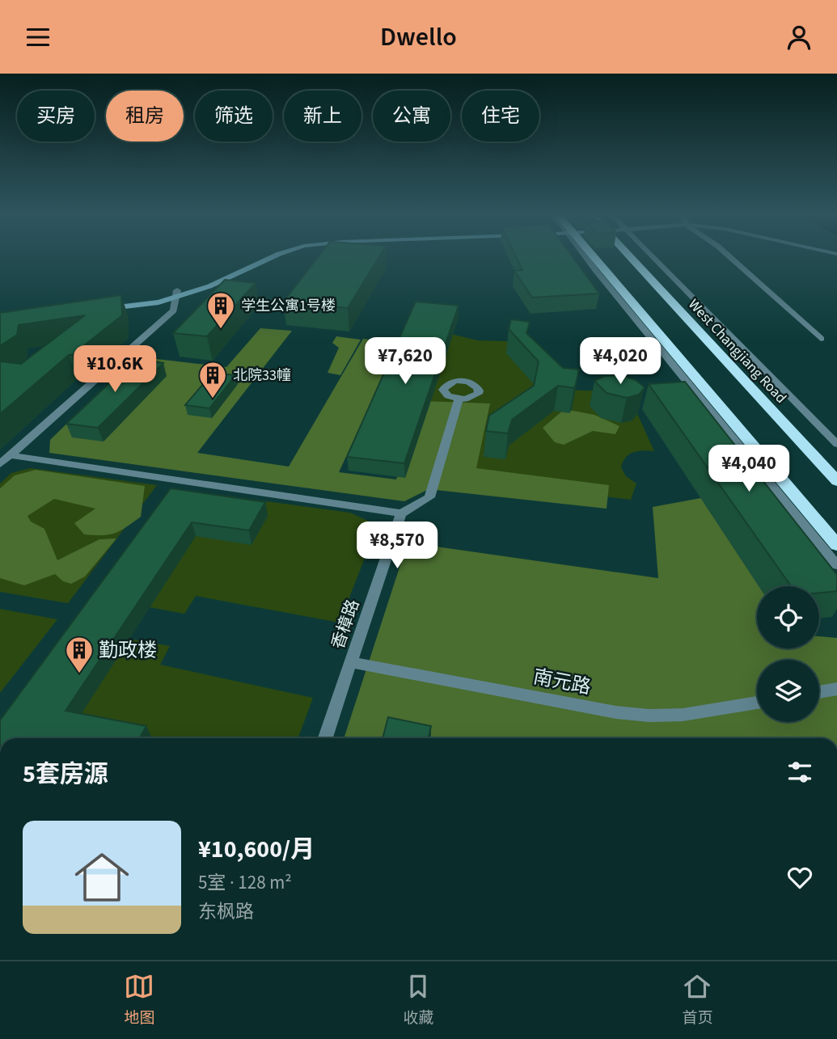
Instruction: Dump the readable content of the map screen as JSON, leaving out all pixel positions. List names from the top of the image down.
{
  "streets": {
    "highway": ["West Changjiang Road"],
    "street": ["香樟路", "南元路"]
  },
  "crossings": [
    ["香樟路", "南元路"]
  ],
  "places": {
    "building": ["学生公寓1号楼", "北院33幢", "勤政楼"]
  },
  "page": {
    "header": "Dwello",
    "chip": [
      "买房",
      "租房",
      "筛选",
      "新上",
      "公寓",
      "住宅"
    ],
    "price": [
      "¥7,620",
      "¥4,020",
      "¥10.6K",
      "¥4,040",
      "¥8,570"
    ],
    "heading": "5套房源",
    "list": [
      {
        "name": "¥10,600/月",
        "note": "5室 · 128 m² · 东枫路"
      }
    ],
    "tabs": ["地图", "收藏", "首页"]
  }
}
